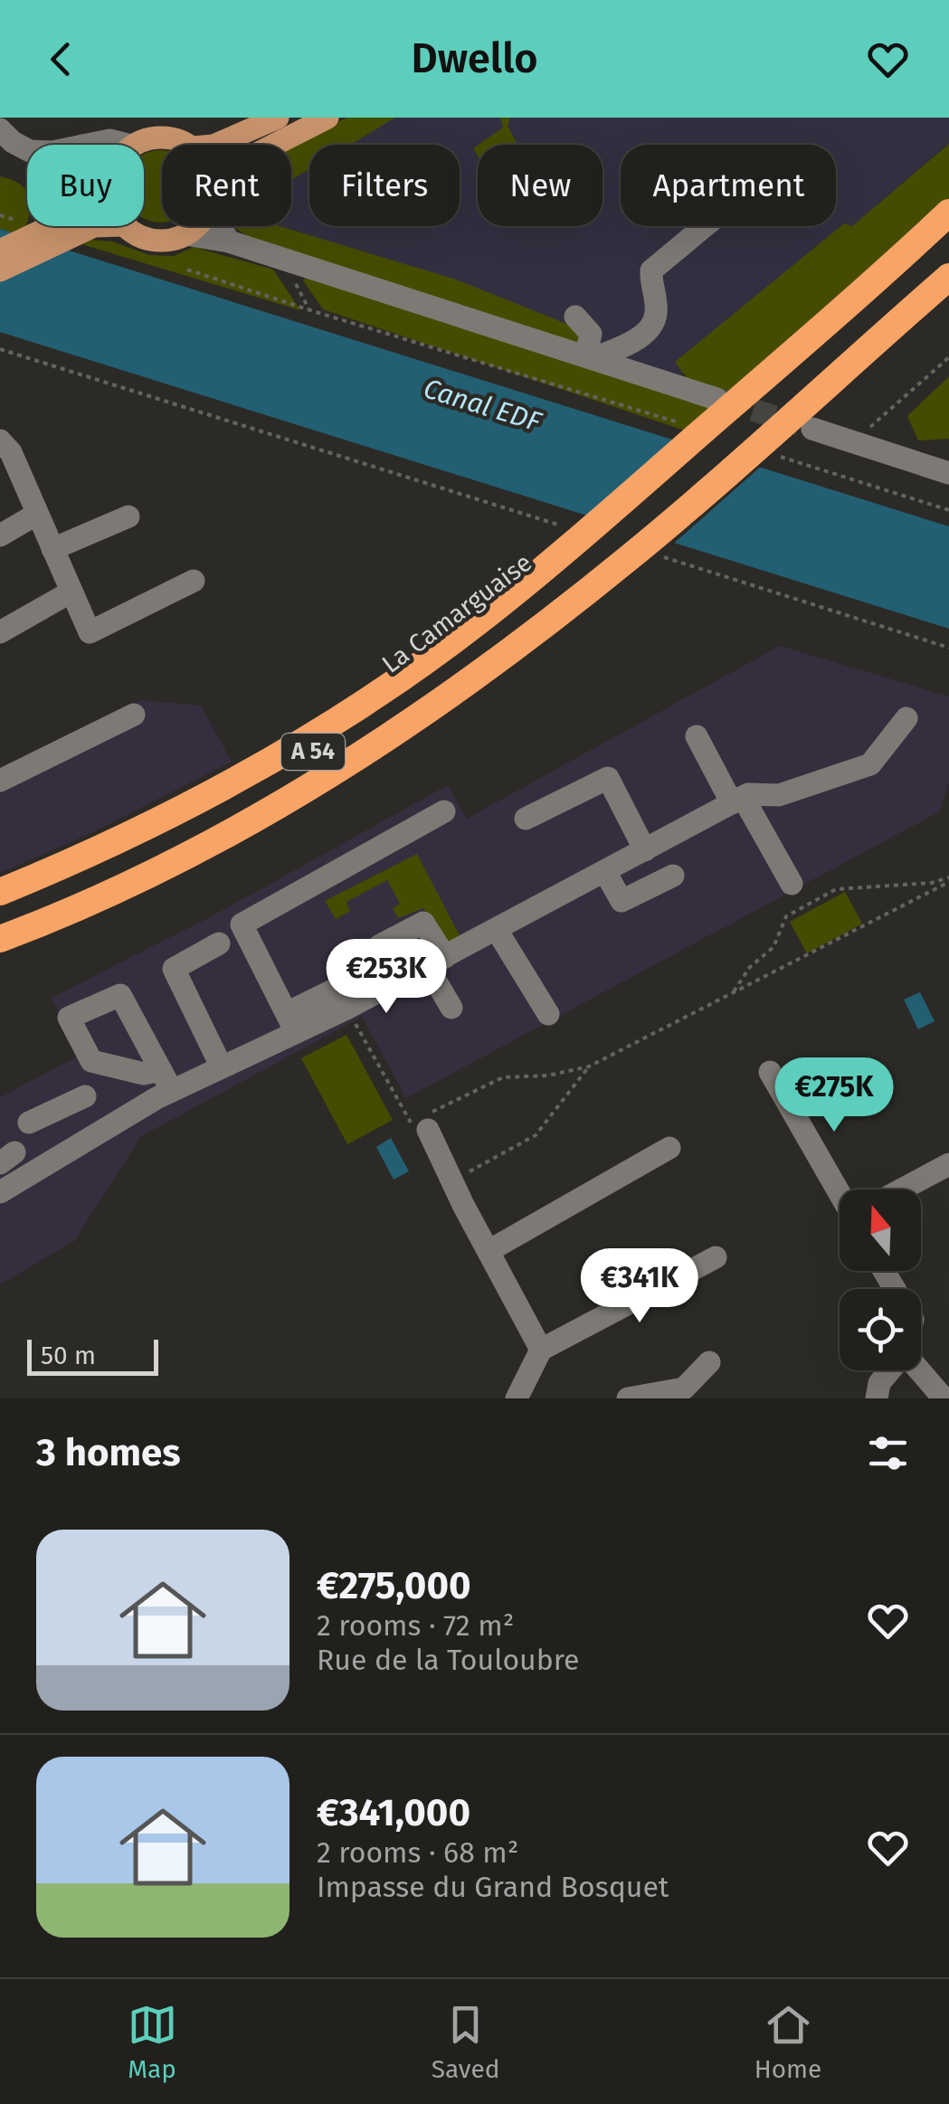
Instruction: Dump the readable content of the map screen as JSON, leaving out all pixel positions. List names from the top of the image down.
{
  "streets": {
    "highway": ["La Camarguaise", "A 54"]
  },
  "water": ["Canal EDF"],
  "scale_bar": "50 m",
  "north": "top",
  "page": {
    "header": "Dwello",
    "chip": [
      "Buy",
      "Rent",
      "Filters",
      "New",
      "Apartment"
    ],
    "price": ["€253K", "€275K", "€341K"],
    "scale": "50 m",
    "heading": "3 homes",
    "list": [
      {
        "name": "€275,000",
        "note": "2 rooms · 72 m² · Rue de la Touloubre"
      },
      {
        "name": "€341,000",
        "note": "2 rooms · 68 m² · Impasse du Grand Bosquet"
      }
    ],
    "tabs": ["Map", "Saved", "Home"]
  }
}
